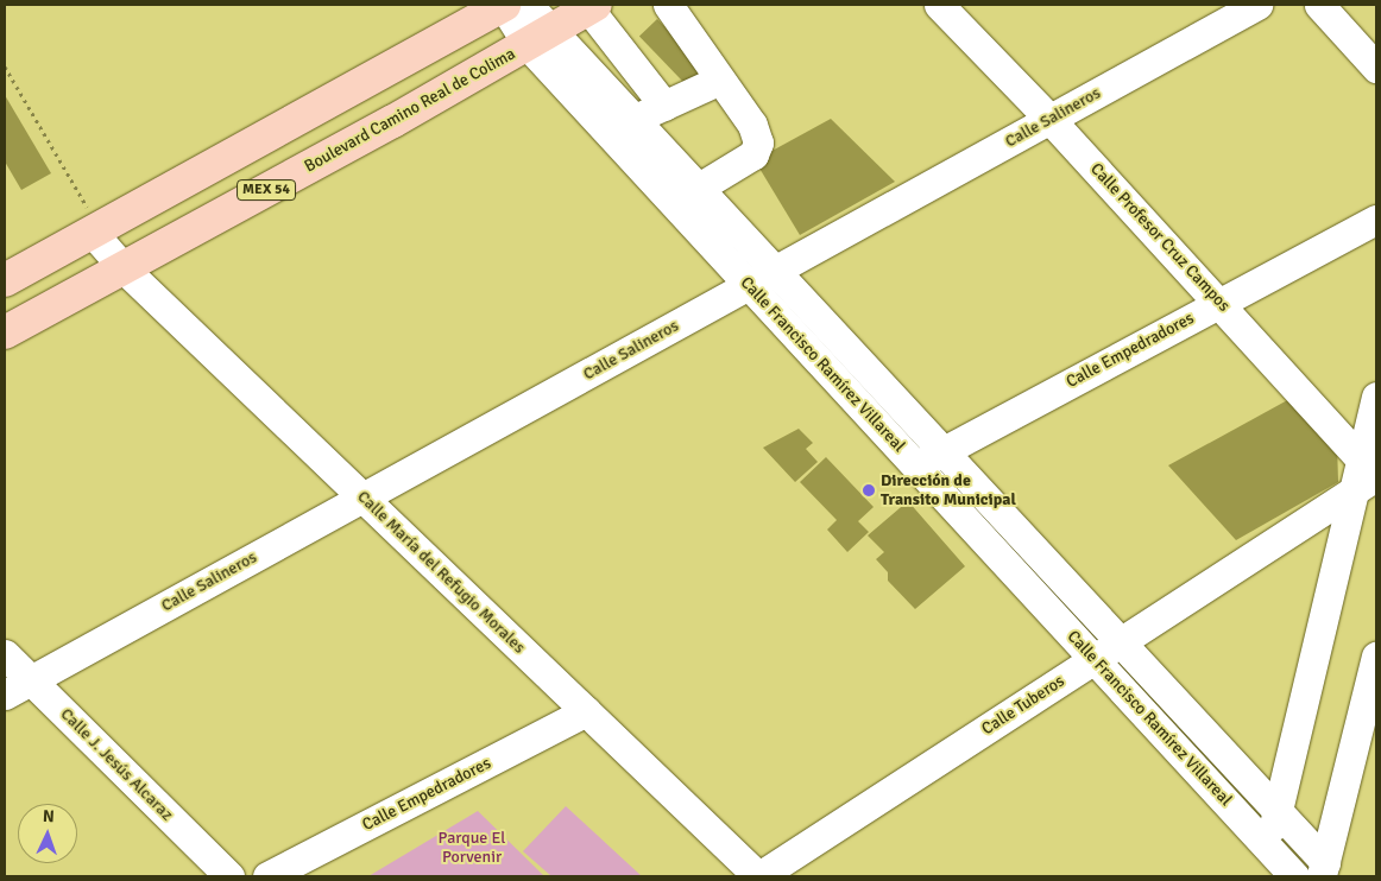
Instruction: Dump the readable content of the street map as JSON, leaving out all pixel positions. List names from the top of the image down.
{
  "streets": {
    "main road": ["Boulevard Camino Real de Colima", "MEX 54"],
    "street": [
      "Calle Salineros",
      "Calle Profesor Cruz Campos",
      "Calle Empedradores",
      "Calle Francisco Ramírez Villareal",
      "Calle María del Refugio Morales",
      "Calle Tuberos",
      "Calle J. Jesús Alcaraz"
    ]
  },
  "crossings": [
    ["Boulevard Camino Real de Colima", "Calle Francisco Ramírez Villareal"],
    ["Boulevard Camino Real de Colima", "Calle María del Refugio Morales"],
    ["Calle Salineros", "Calle Profesor Cruz Campos"],
    ["Calle Salineros", "Calle Francisco Ramírez Villareal"],
    ["Calle Salineros", "Calle María del Refugio Morales"],
    ["Calle Salineros", "Calle J. Jesús Alcaraz"],
    ["MEX 54", "Calle Francisco Ramírez Villareal"],
    ["MEX 54", "Calle María del Refugio Morales"],
    ["Calle Profesor Cruz Campos", "Calle Empedradores"],
    ["Calle Profesor Cruz Campos", "Calle Tuberos"],
    ["Calle Empedradores", "Calle Francisco Ramírez Villareal"],
    ["Calle Empedradores", "Calle María del Refugio Morales"],
    ["Calle Francisco Ramírez Villareal", "Calle Tuberos"],
    ["Calle María del Refugio Morales", "Calle Tuberos"]
  ],
  "parks": ["Parque El Porvenir"],
  "places": ["Dirección de Transito Municipal"],
  "north": "top"
}
